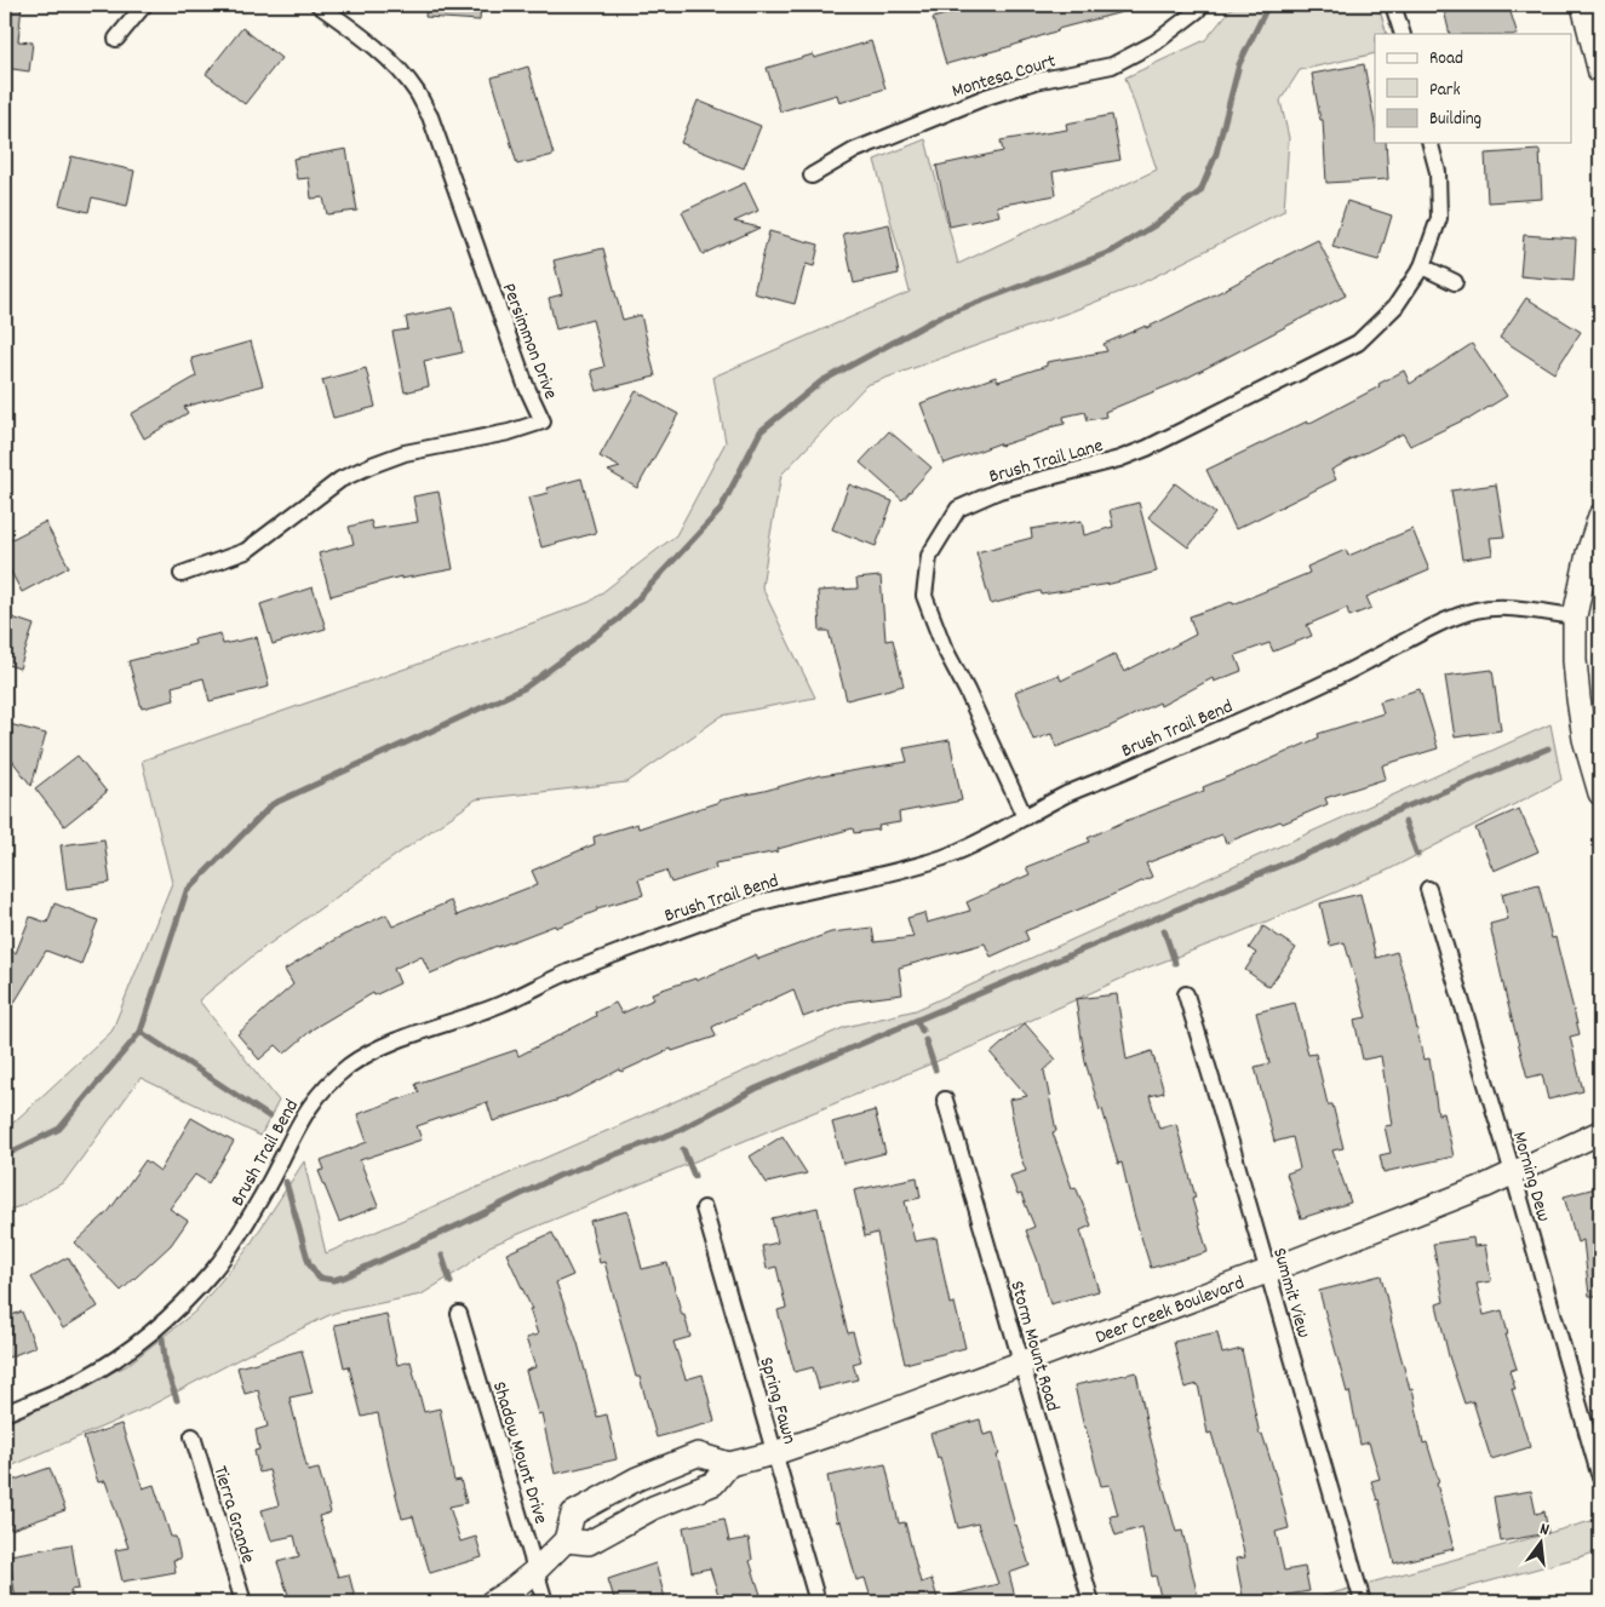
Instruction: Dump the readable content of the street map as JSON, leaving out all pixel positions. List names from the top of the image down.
{
  "streets": {
    "street": [
      "Montesa Court",
      "Persimmon Drive",
      "Brush Trail Lane",
      "Brush Trail Bend",
      "Morning Dew",
      "Summit View",
      "Deer Creek Boulevard",
      "Storm Mount Road",
      "Spring Fawn",
      "Shadow Mount Drive",
      "Tierra Grande"
    ]
  },
  "crossings": [
    ["Brush Trail Lane", "Brush Trail Bend"],
    ["Morning Dew", "Deer Creek Boulevard"],
    ["Summit View", "Deer Creek Boulevard"],
    ["Deer Creek Boulevard", "Storm Mount Road"],
    ["Deer Creek Boulevard", "Spring Fawn"]
  ],
  "legend": ["Road", "Park", "Building"],
  "north": "top"
}
